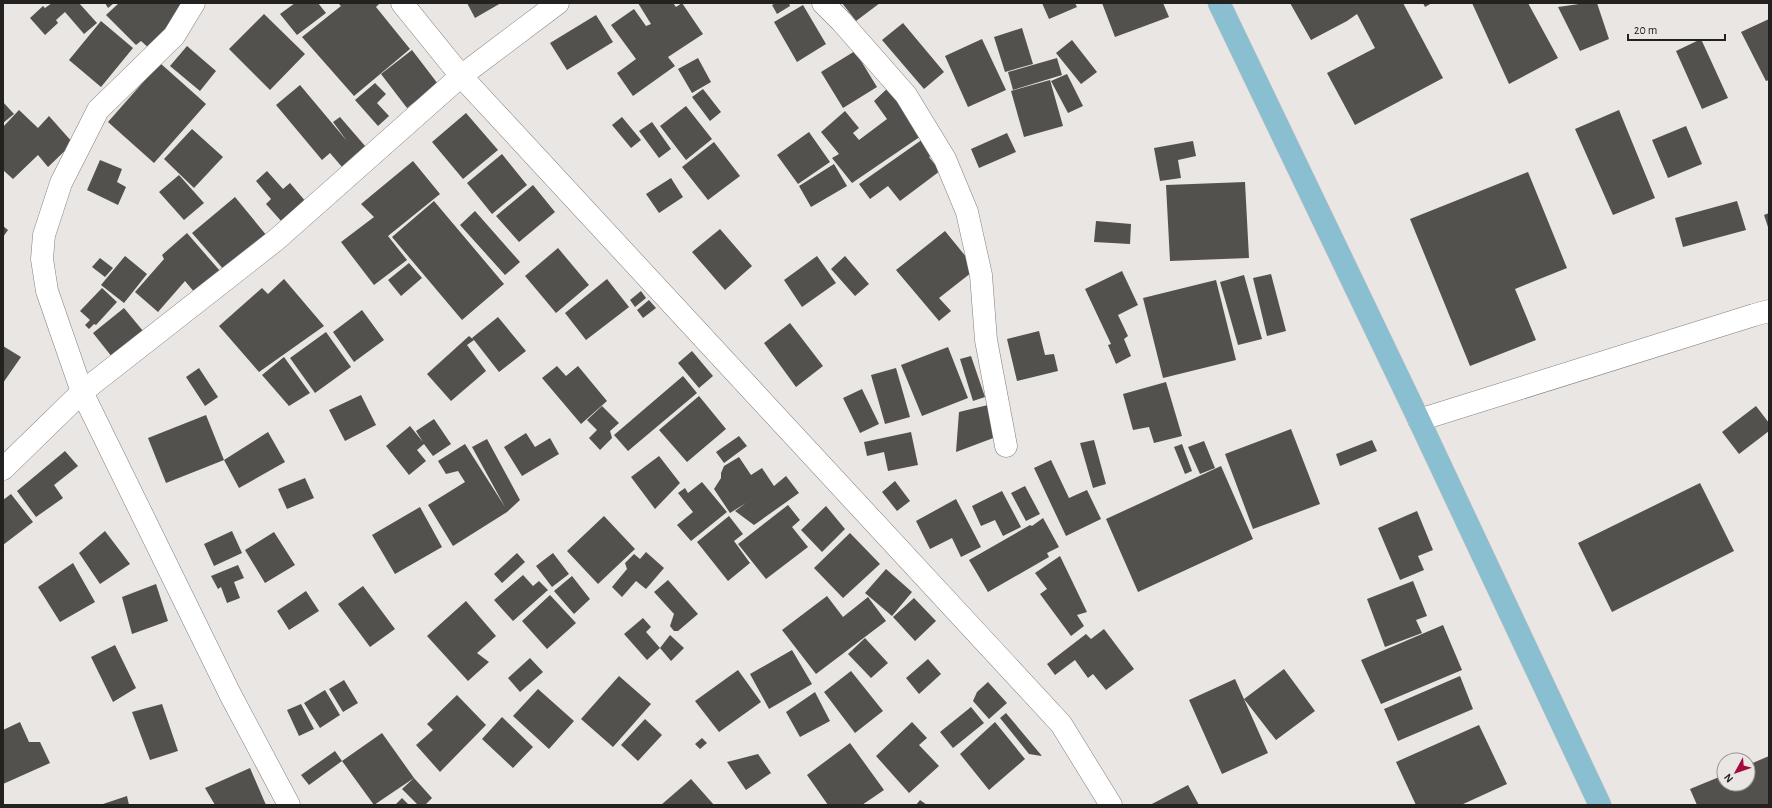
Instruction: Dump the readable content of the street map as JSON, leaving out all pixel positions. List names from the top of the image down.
{
  "scale_bar": "20 m",
  "north": "bottom left"
}
